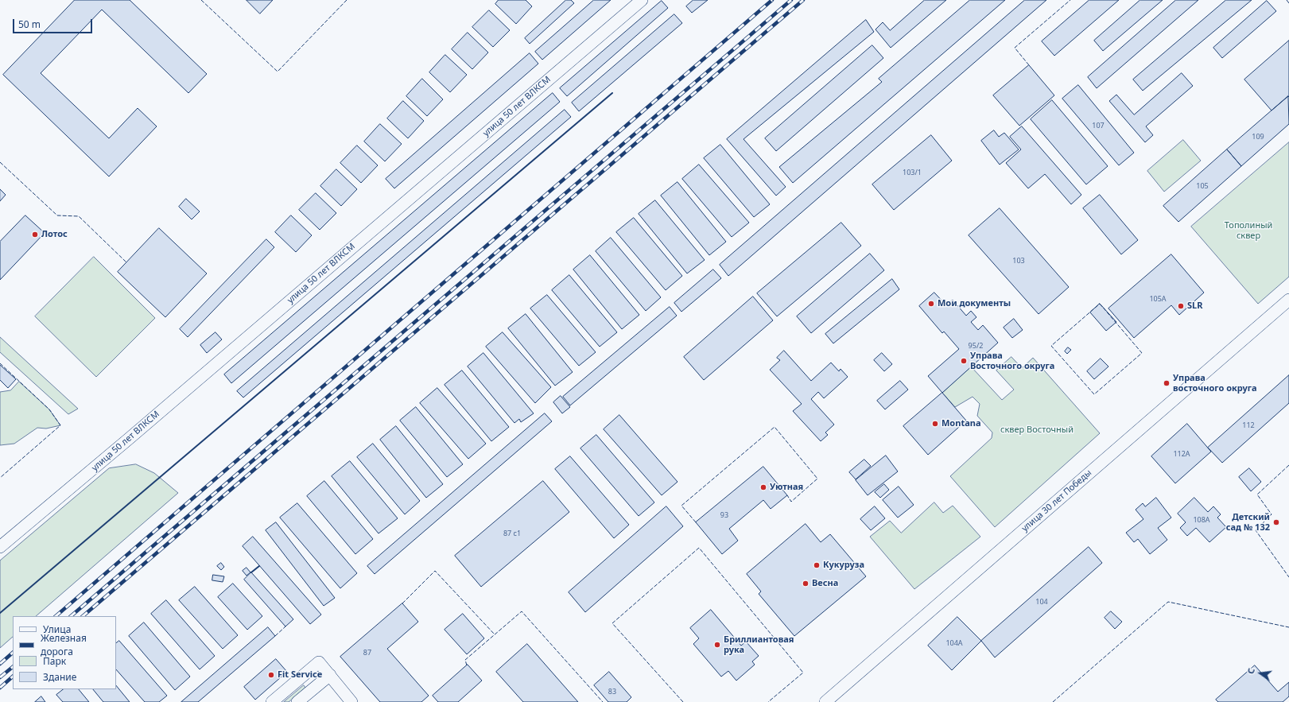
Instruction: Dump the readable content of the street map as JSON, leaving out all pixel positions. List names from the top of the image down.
{
  "streets": {
    "street": ["улица 50 лет ВЛКСМ", "улица 30 лет Победы"]
  },
  "parks": ["Тополиный сквер", "сквер Восточный"],
  "places": [
    "Лотос",
    "Мои документы",
    "SLR",
    "Управа Восточного округа",
    "Управа восточного округа",
    "Montana",
    "Уютная",
    "Детский сад № 132",
    "Кукуруза",
    "Весна",
    "Бриллиантовая рука",
    "Fit Service"
  ],
  "house_numbers": [
    "107",
    "109",
    "103/1",
    "105",
    "103",
    "105А",
    "95/2",
    "112",
    "112А",
    "93",
    "108А",
    "87 с1",
    "104",
    "104А",
    "87",
    "83"
  ],
  "legend": [
    "Улица",
    "Железная дорога",
    "Парк",
    "Здание"
  ],
  "scale_bar": "50 m",
  "north": "left"
}
